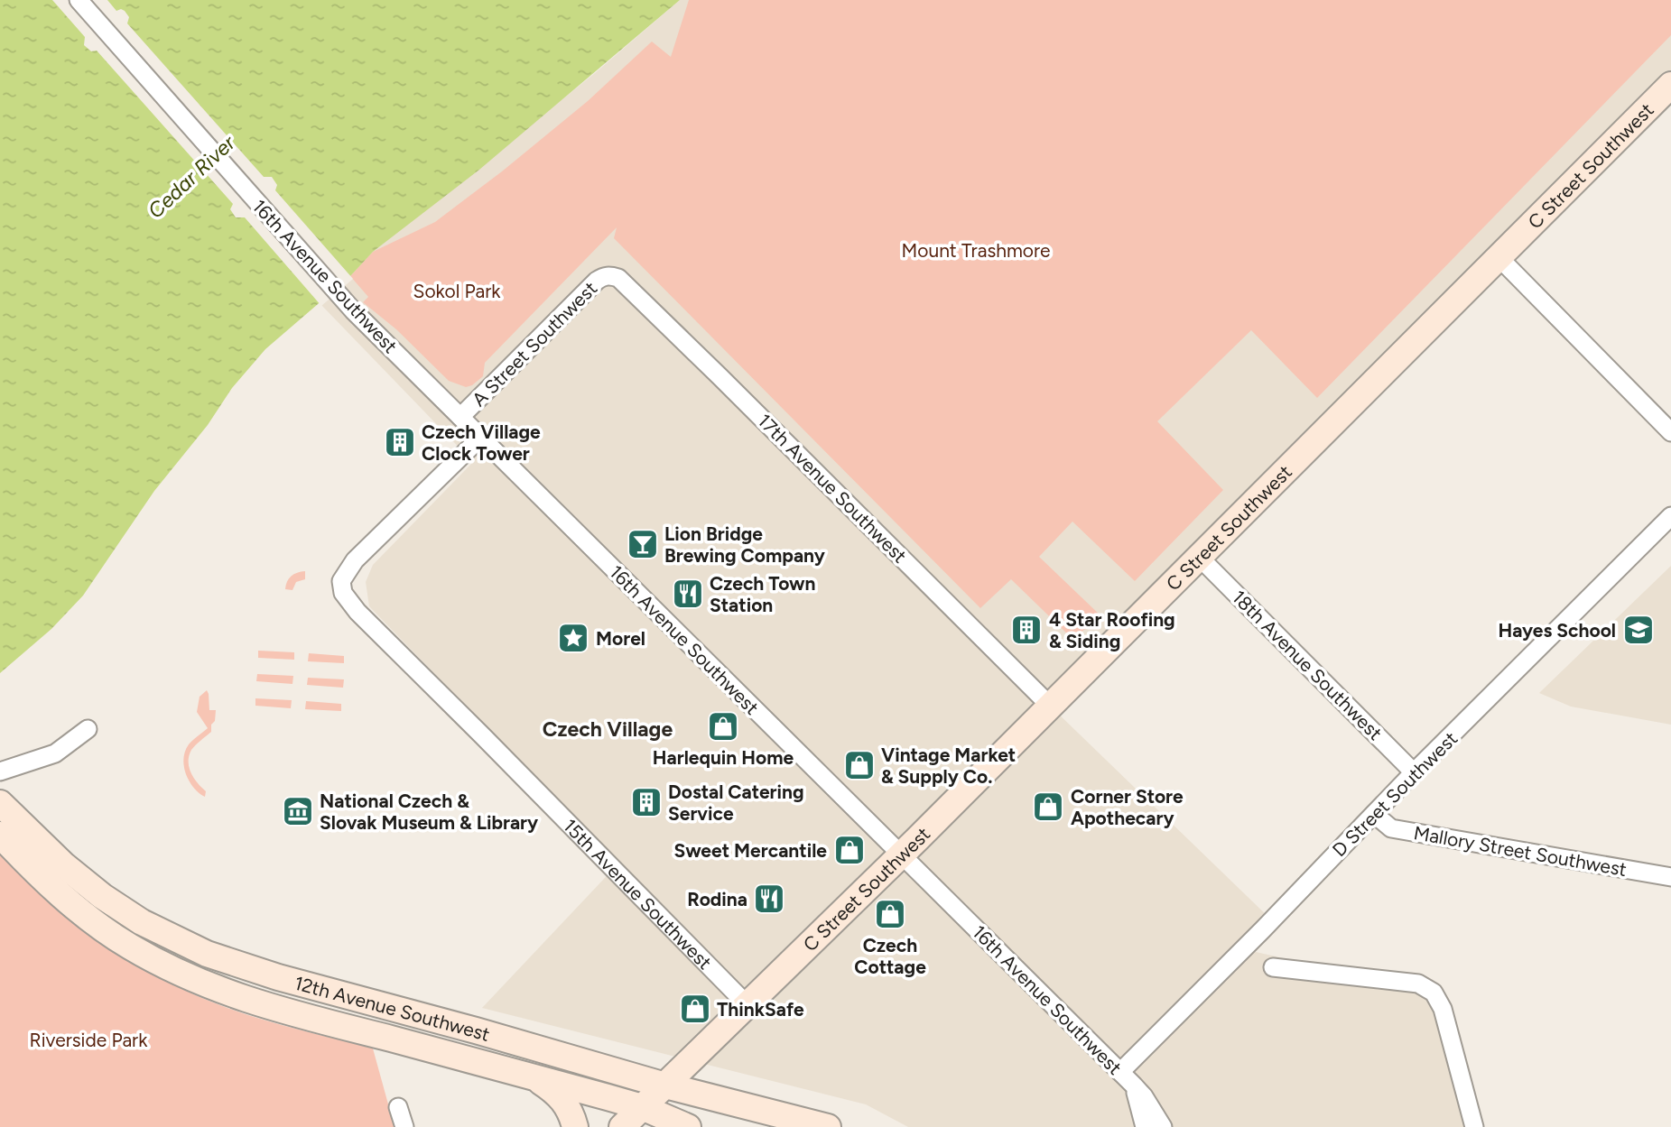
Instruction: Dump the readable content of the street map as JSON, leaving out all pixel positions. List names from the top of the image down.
{
  "streets": {
    "main road": ["C Street Southwest", "12th Avenue Southwest"],
    "street": [
      "16th Avenue Southwest",
      "A Street Southwest",
      "17th Avenue Southwest",
      "18th Avenue Southwest",
      "D Street Southwest",
      "Mallory Street Southwest",
      "15th Avenue Southwest"
    ]
  },
  "crossings": [
    ["C Street Southwest", "16th Avenue Southwest"],
    ["C Street Southwest", "17th Avenue Southwest"],
    ["C Street Southwest", "18th Avenue Southwest"],
    ["C Street Southwest", "15th Avenue Southwest"],
    ["C Street Southwest", "12th Avenue Southwest"],
    ["16th Avenue Southwest", "A Street Southwest"],
    ["16th Avenue Southwest", "D Street Southwest"],
    ["16th Avenue Southwest", "15th Avenue Southwest"],
    ["A Street Southwest", "17th Avenue Southwest"],
    ["18th Avenue Southwest", "D Street Southwest"],
    ["D Street Southwest", "Mallory Street Southwest"]
  ],
  "districts": ["Czech Village"],
  "water": ["Cedar River"],
  "parks": ["Mount Trashmore", "Sokol Park", "Riverside Park"],
  "places": {
    "building": ["Czech Village Clock Tower", "4 Star Roofing & Siding", "Dostal Catering Service"],
    "bar": ["Lion Bridge Brewing Company"],
    "restaurant": ["Czech Town Station", "Rodina"],
    "school or university": ["Hayes School"],
    "place": ["Morel"],
    "shop": [
      "Harlequin Home",
      "Vintage Market & Supply Co.",
      "Corner Store Apothecary",
      "Sweet Mercantile",
      "Czech Cottage",
      "ThinkSafe"
    ],
    "museum": ["National Czech & Slovak Museum & Library"]
  }
}
